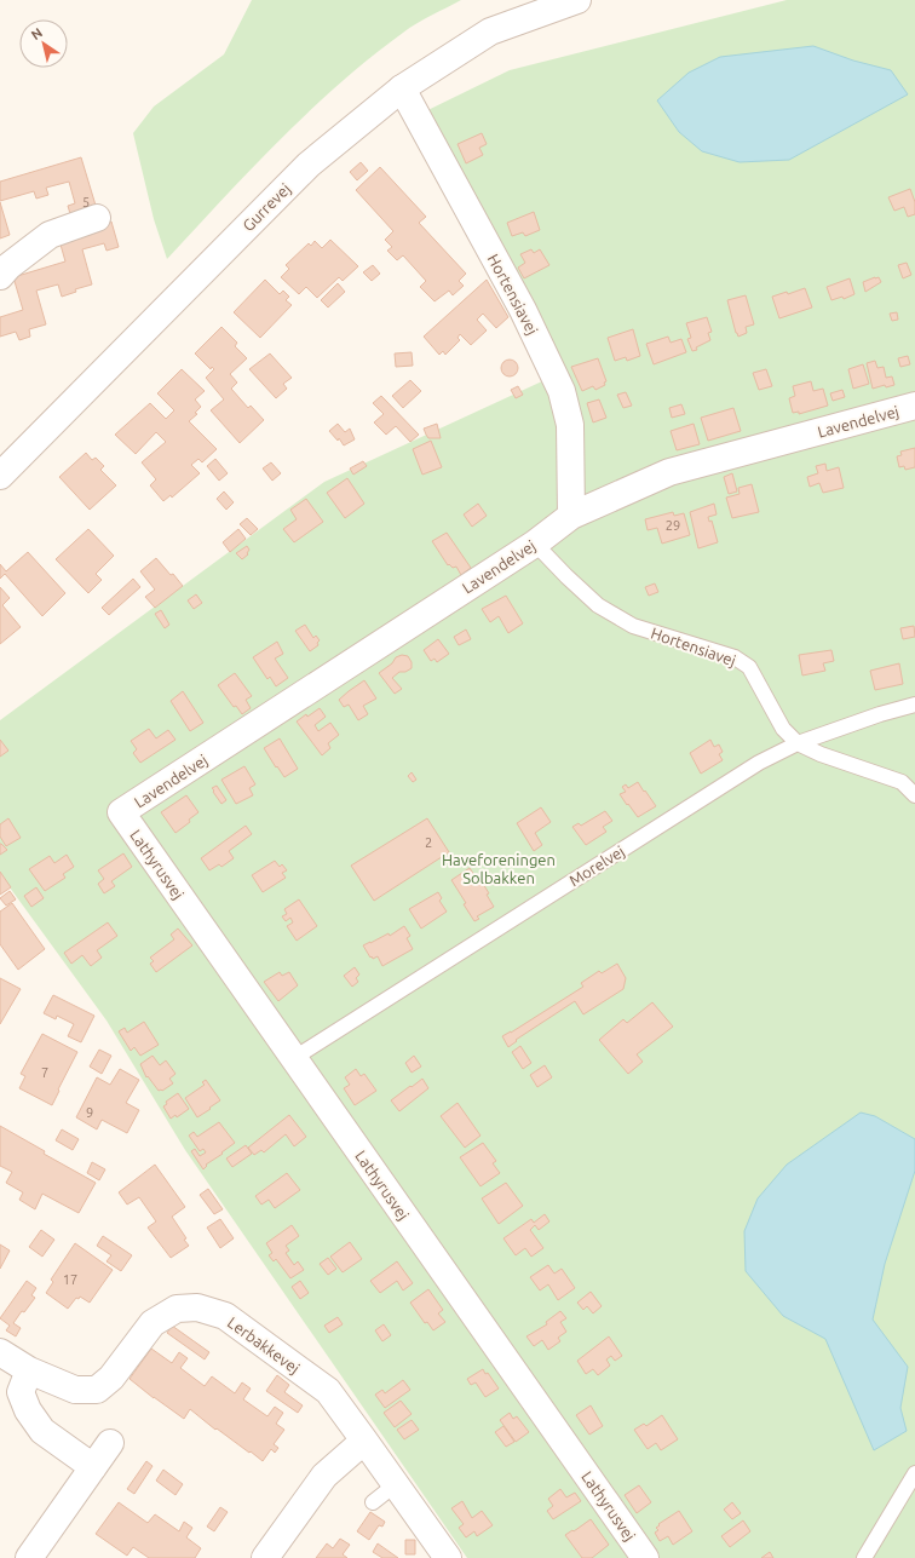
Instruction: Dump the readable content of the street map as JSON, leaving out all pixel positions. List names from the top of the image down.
{
  "streets": {
    "street": [
      "Gurrevej",
      "Hortensiavej",
      "Lavendelvej",
      "Lathyrusvej",
      "Lerbakkevej"
    ],
    "lane": ["Morelvej"]
  },
  "crossings": [
    ["Gurrevej", "Hortensiavej"],
    ["Hortensiavej", "Lavendelvej"],
    ["Hortensiavej", "Morelvej"],
    ["Lavendelvej", "Lathyrusvej"],
    ["Lathyrusvej", "Morelvej"]
  ],
  "parks": ["Haveforeningen Solbakken"],
  "house_numbers": [
    "5",
    "29",
    "2",
    "7",
    "9",
    "17"
  ],
  "north": "top left"
}
